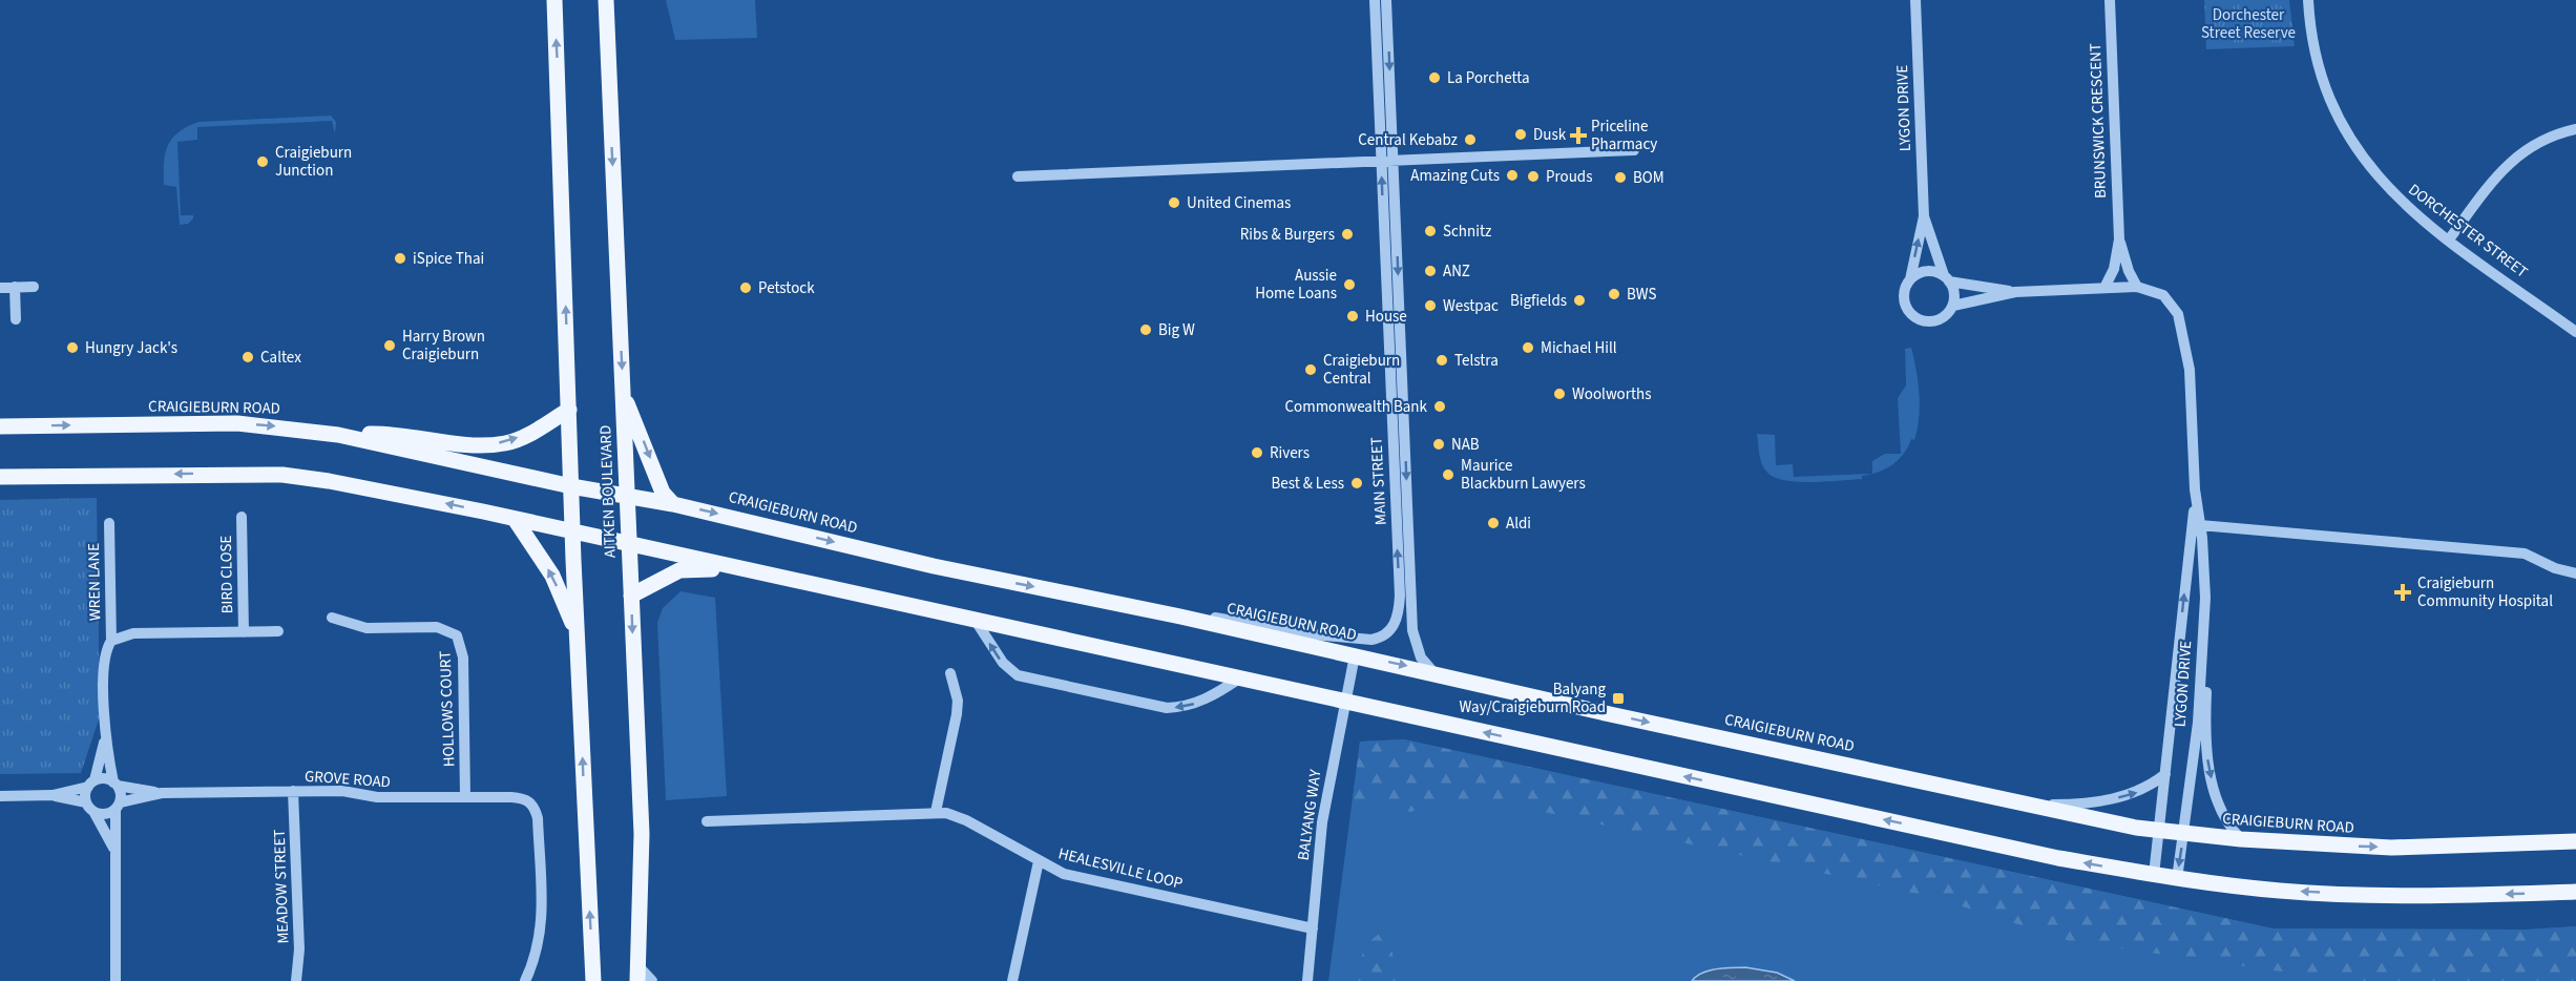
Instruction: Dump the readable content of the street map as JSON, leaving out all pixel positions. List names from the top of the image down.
{
  "streets": {
    "main road": ["CRAIGIEBURN ROAD", "AITKEN BOULEVARD"],
    "street": [
      "LYGON DRIVE",
      "BRUNSWICK CRESCENT",
      "DORCHESTER STREET",
      "MAIN STREET",
      "BIRD CLOSE",
      "WREN LANE",
      "HOLLOWS COURT",
      "GROVE ROAD",
      "BALYANG WAY",
      "HEALESVILLE LOOP",
      "MEADOW STREET"
    ]
  },
  "crossings": [
    ["LYGON DRIVE", "BRUNSWICK CRESCENT"],
    ["LYGON DRIVE", "CRAIGIEBURN ROAD"],
    ["CRAIGIEBURN ROAD", "MAIN STREET"],
    ["CRAIGIEBURN ROAD", "AITKEN BOULEVARD"],
    ["CRAIGIEBURN ROAD", "BALYANG WAY"],
    ["HOLLOWS COURT", "GROVE ROAD"],
    ["GROVE ROAD", "MEADOW STREET"],
    ["BALYANG WAY", "HEALESVILLE LOOP"]
  ],
  "parks": ["Dorchester Street Reserve"],
  "places": {
    "other": [
      "La Porchetta",
      "Dusk",
      "Central Kebabz",
      "Craigieburn Junction",
      "Amazing Cuts",
      "Prouds",
      "BOM",
      "United Cinemas",
      "Schnitz",
      "Ribs & Burgers",
      "iSpice Thai",
      "ANZ",
      "Aussie Home Loans",
      "Petstock",
      "BWS",
      "Bigfields",
      "Westpac",
      "House",
      "Big W",
      "Harry Brown Craigieburn",
      "Hungry Jack's",
      "Michael Hill",
      "Caltex",
      "Telstra",
      "Craigieburn Central",
      "Woolworths",
      "Commonwealth Bank",
      "NAB",
      "Rivers",
      "Maurice Blackburn Lawyers",
      "Best & Less",
      "Aldi"
    ],
    "health": ["Priceline Pharmacy", "Craigieburn Community Hospital"],
    "transit": ["Balyang Way/Craigieburn Road"]
  }
}
